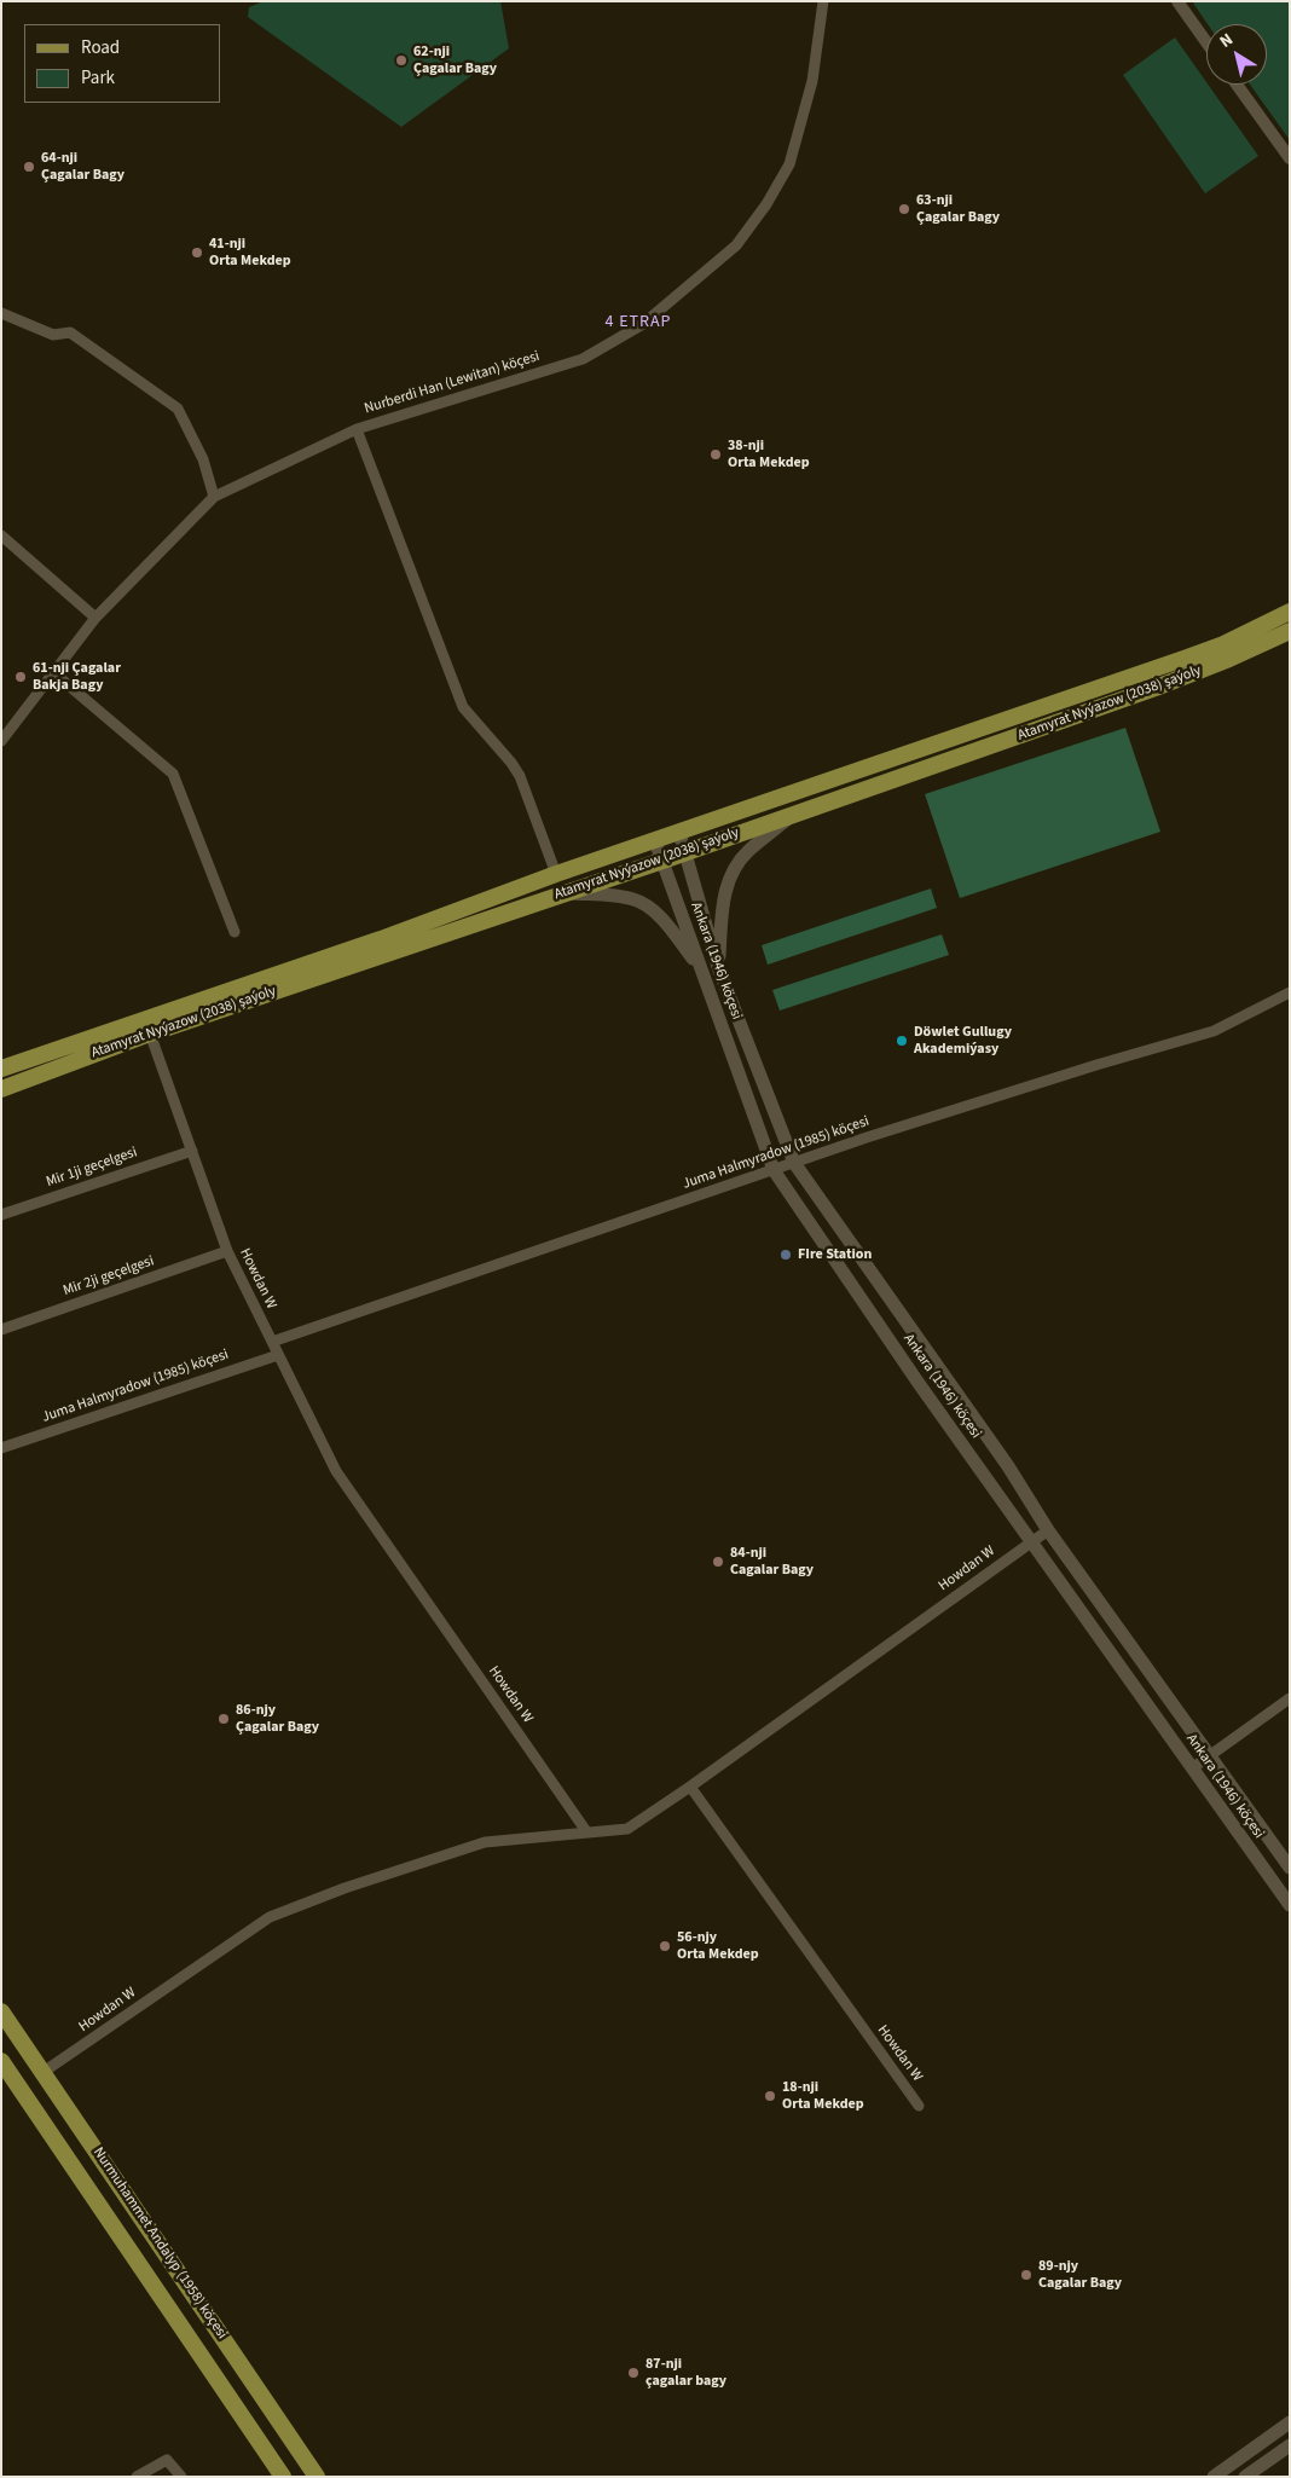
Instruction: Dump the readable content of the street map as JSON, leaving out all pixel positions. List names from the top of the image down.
{
  "streets": {
    "main road": ["Atamyrat Nyýazow (2038) şaýoly", "Ankara (1946) köçesi", "Nurmuhammet Andalyp (1958) köçesi"],
    "street": [
      "Nurberdi Han (Lewitan) köçesi",
      "Juma Halmyradow (1985) köçesi",
      "Mir 1ji geçelgesi",
      "Mir 2ji geçelgesi",
      "Howdan W"
    ]
  },
  "crossings": [
    ["Atamyrat Nyýazow (2038) şaýoly", "Ankara (1946) köçesi"],
    ["Atamyrat Nyýazow (2038) şaýoly", "Howdan W"],
    ["Ankara (1946) köçesi", "Juma Halmyradow (1985) köçesi"],
    ["Ankara (1946) köçesi", "Howdan W"],
    ["Juma Halmyradow (1985) köçesi", "Howdan W"],
    ["Mir 1ji geçelgesi", "Howdan W"],
    ["Mir 2ji geçelgesi", "Howdan W"],
    ["Howdan W", "Nurmuhammet Andalyp (1958) köçesi"]
  ],
  "districts": ["4 ETRAP"],
  "places": [
    "62-nji Çagalar Bagy",
    "64-nji Çagalar Bagy",
    "63-nji Çagalar Bagy",
    "41-nji Orta Mekdep",
    "38-nji Orta Mekdep",
    "61-nji Çagalar Bakja Bagy",
    "Döwlet Gullugy Akademiýasy",
    "FIre Station",
    "84-nji Cagalar Bagy",
    "86-njy Çagalar Bagy",
    "56-njy Orta Mekdep",
    "18-nji Orta Mekdep",
    "89-njy Cagalar Bagy",
    "87-nji çagalar bagy"
  ],
  "legend": ["Road", "Park"],
  "north": "top left"
}
